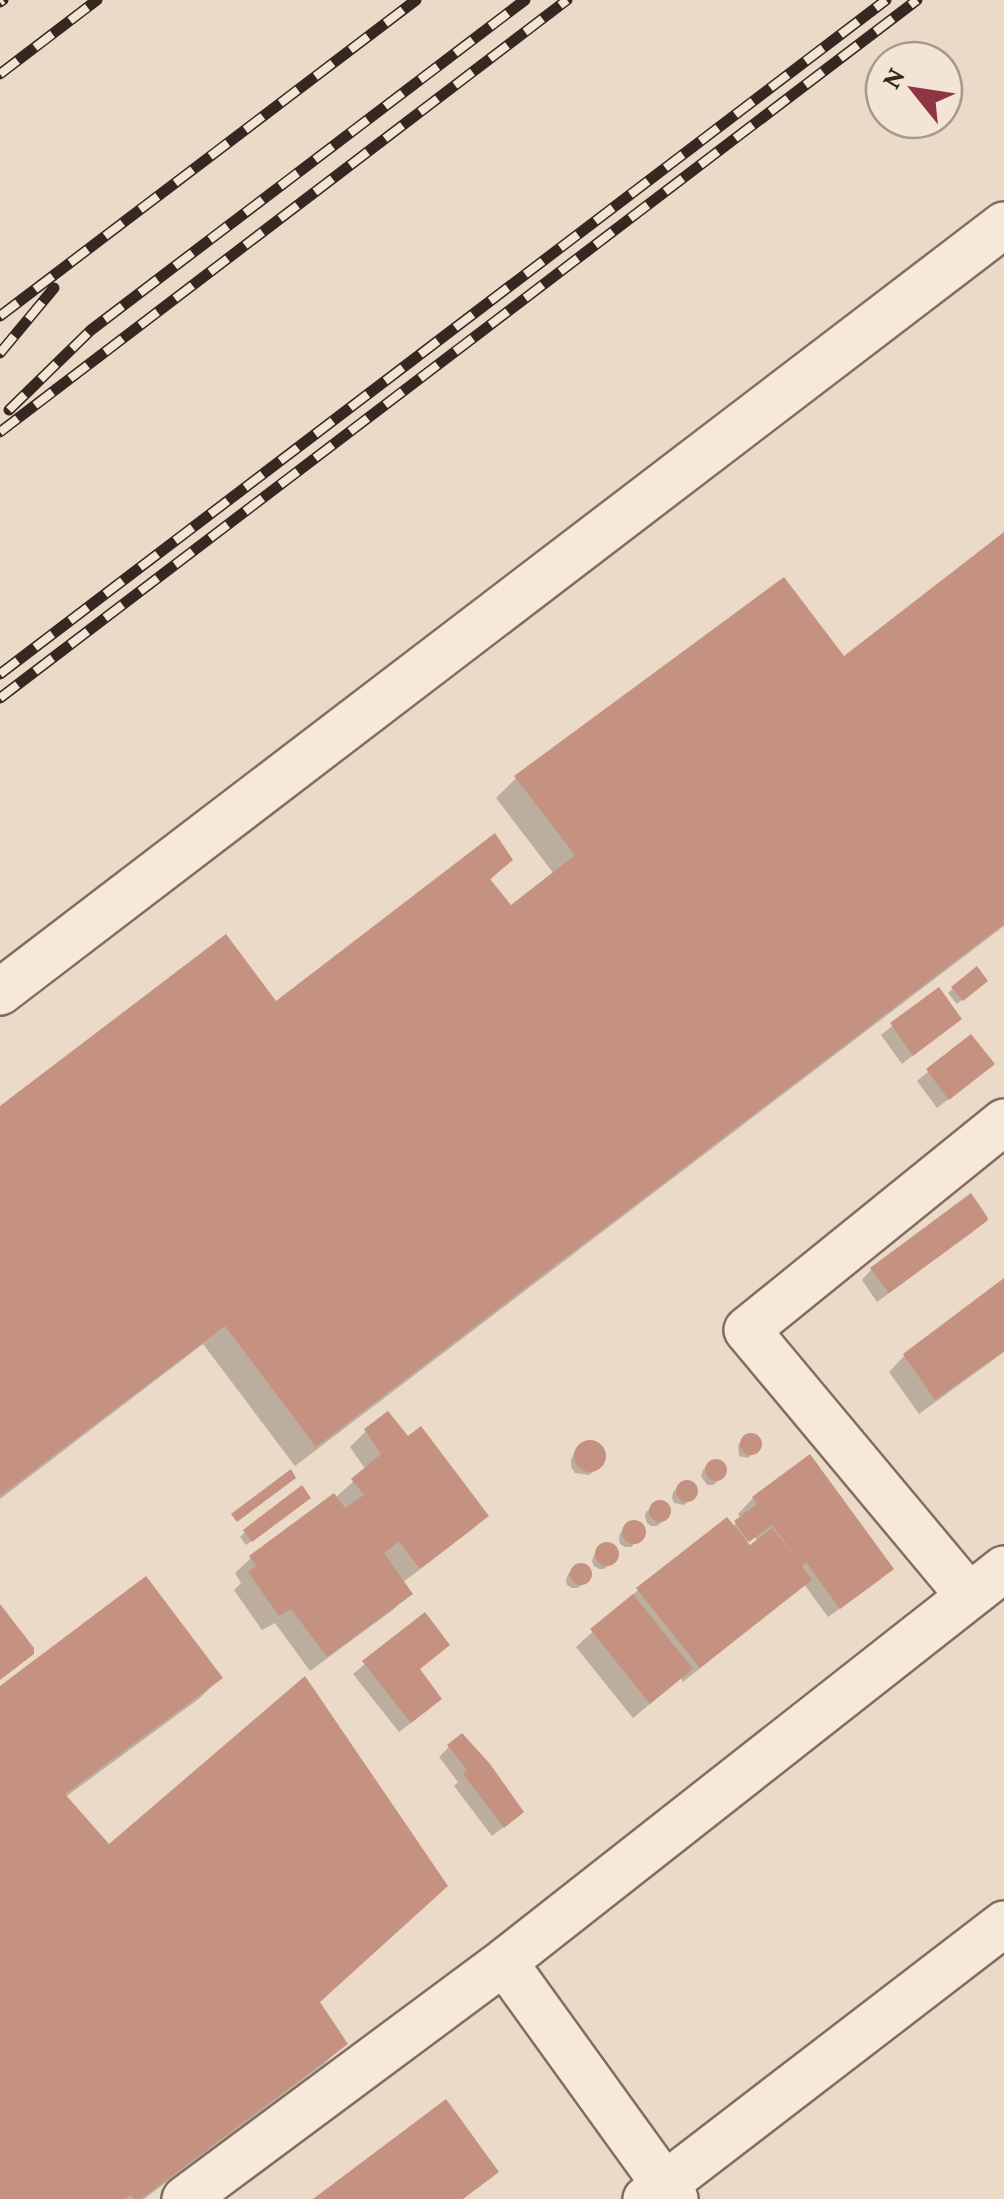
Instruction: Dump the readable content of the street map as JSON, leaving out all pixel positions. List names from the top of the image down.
{
  "north": "top left"
}
